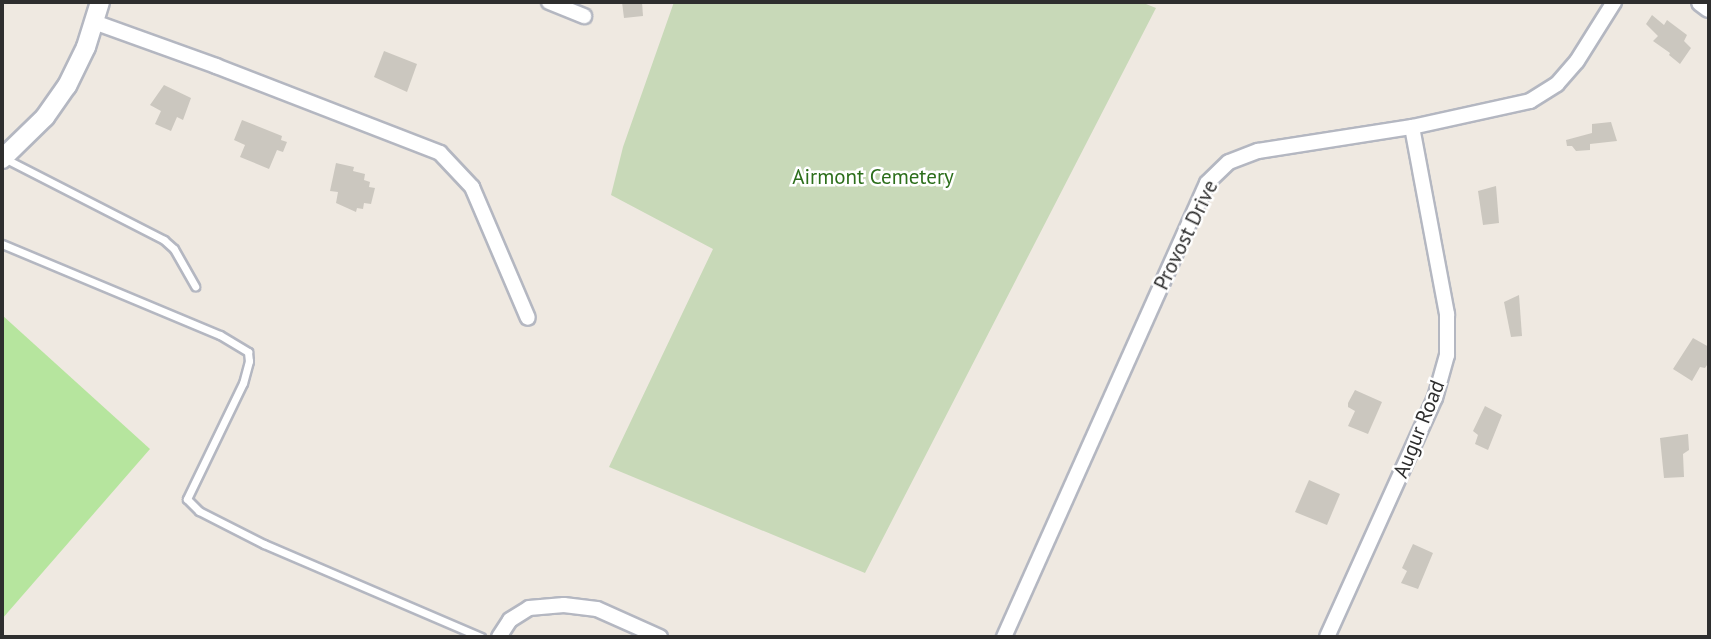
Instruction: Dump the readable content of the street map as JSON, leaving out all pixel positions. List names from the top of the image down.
{
  "streets": {
    "street": ["Provost Drive", "Augur Road"]
  },
  "crossings": [
    ["Provost Drive", "Augur Road"]
  ],
  "parks": ["Airmont Cemetery"]
}
